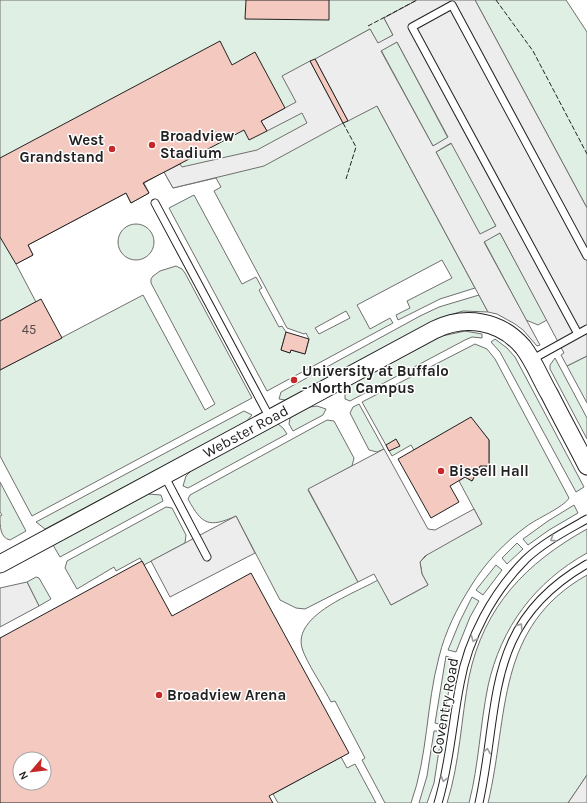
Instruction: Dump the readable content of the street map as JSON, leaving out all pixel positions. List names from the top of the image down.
{
  "streets": {
    "street": ["Webster Road"],
    "lane": ["Coventry Road"]
  },
  "places": [
    "Broadview Stadium",
    "West Grandstand",
    "University at Buffalo - North Campus",
    "Bissell Hall",
    "Broadview Arena"
  ],
  "house_numbers": ["45"],
  "north": "bottom left"
}
